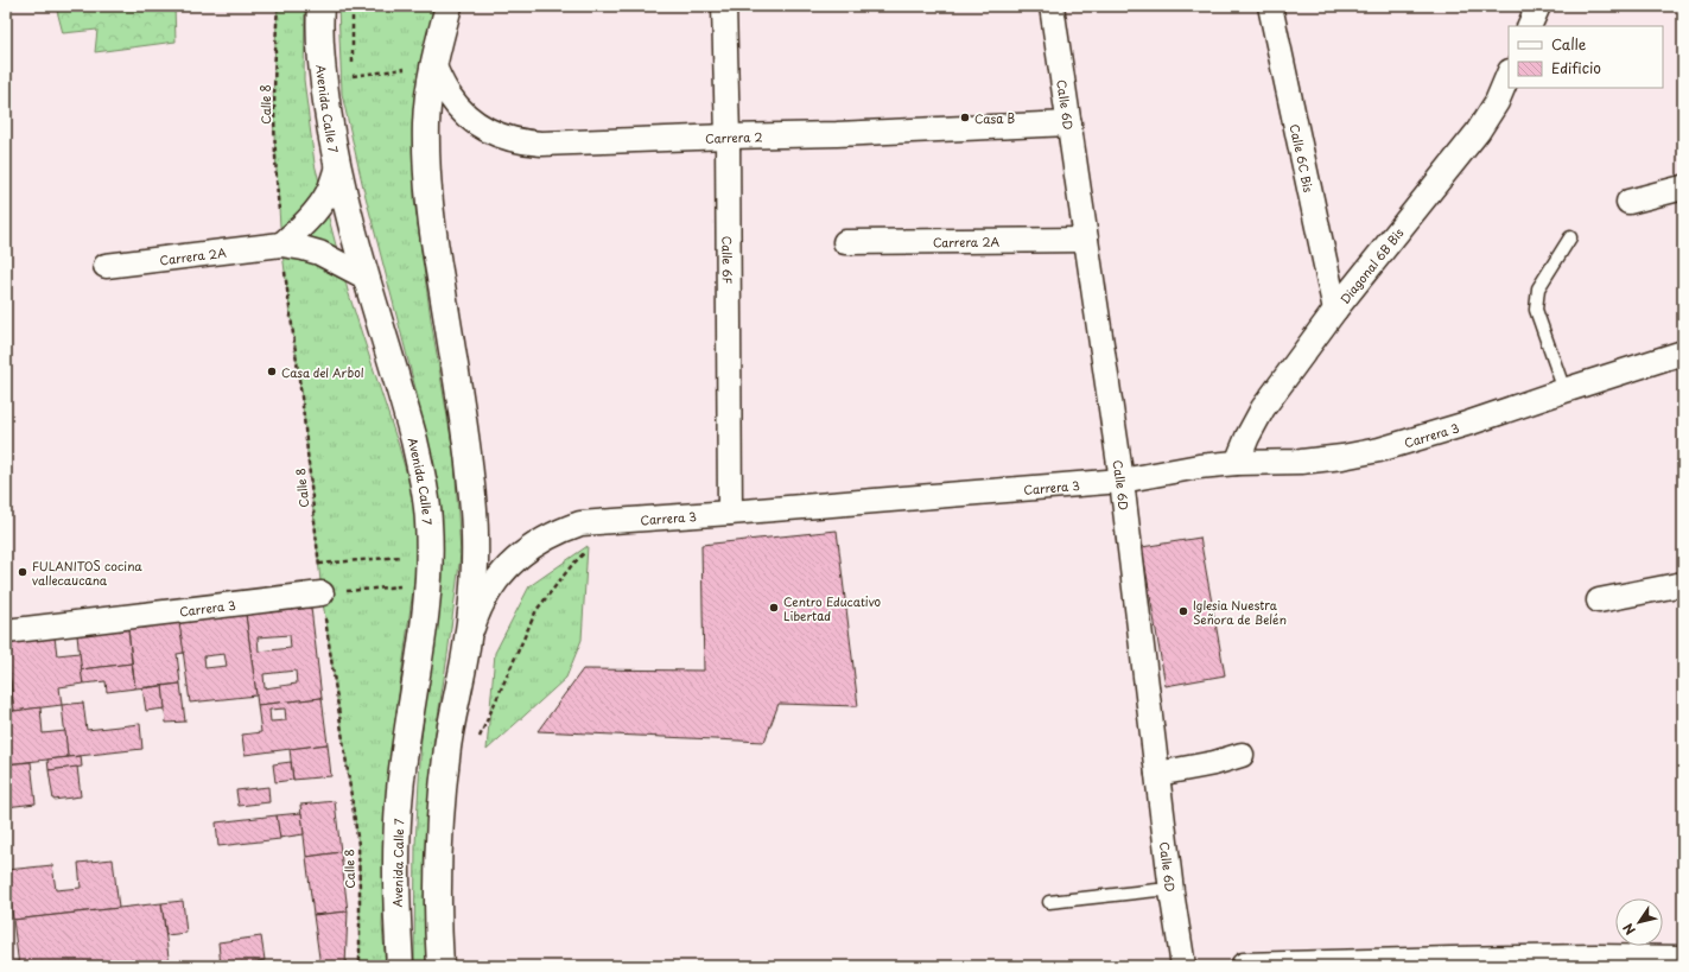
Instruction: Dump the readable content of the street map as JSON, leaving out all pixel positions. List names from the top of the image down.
{
  "streets": {
    "street": [
      "Calle 6D",
      "Avenida Calle 7",
      "Carrera 2",
      "Calle 6C Bis",
      "Carrera 2A",
      "Calle 6F",
      "Diagonal 6B Bis",
      "Carrera 3"
    ],
    "path": ["Calle 8"]
  },
  "crossings": [
    ["Calle 8", "Carrera 2A"],
    ["Calle 8", "Carrera 3"],
    ["Calle 6D", "Carrera 2"],
    ["Calle 6D", "Carrera 2A"],
    ["Calle 6D", "Carrera 3"],
    ["Avenida Calle 7", "Carrera 2A"],
    ["Carrera 2", "Calle 6F"],
    ["Calle 6C Bis", "Diagonal 6B Bis"],
    ["Calle 6F", "Carrera 3"],
    ["Diagonal 6B Bis", "Carrera 3"]
  ],
  "places": [
    "Casa B",
    "Casa del Arbol",
    "FULANITOS cocina vallecaucana",
    "Centro Educativo Libertad",
    "Iglesia Nuestra Señora de Belén"
  ],
  "legend": ["Calle", "Edificio"],
  "north": "bottom left"
}
